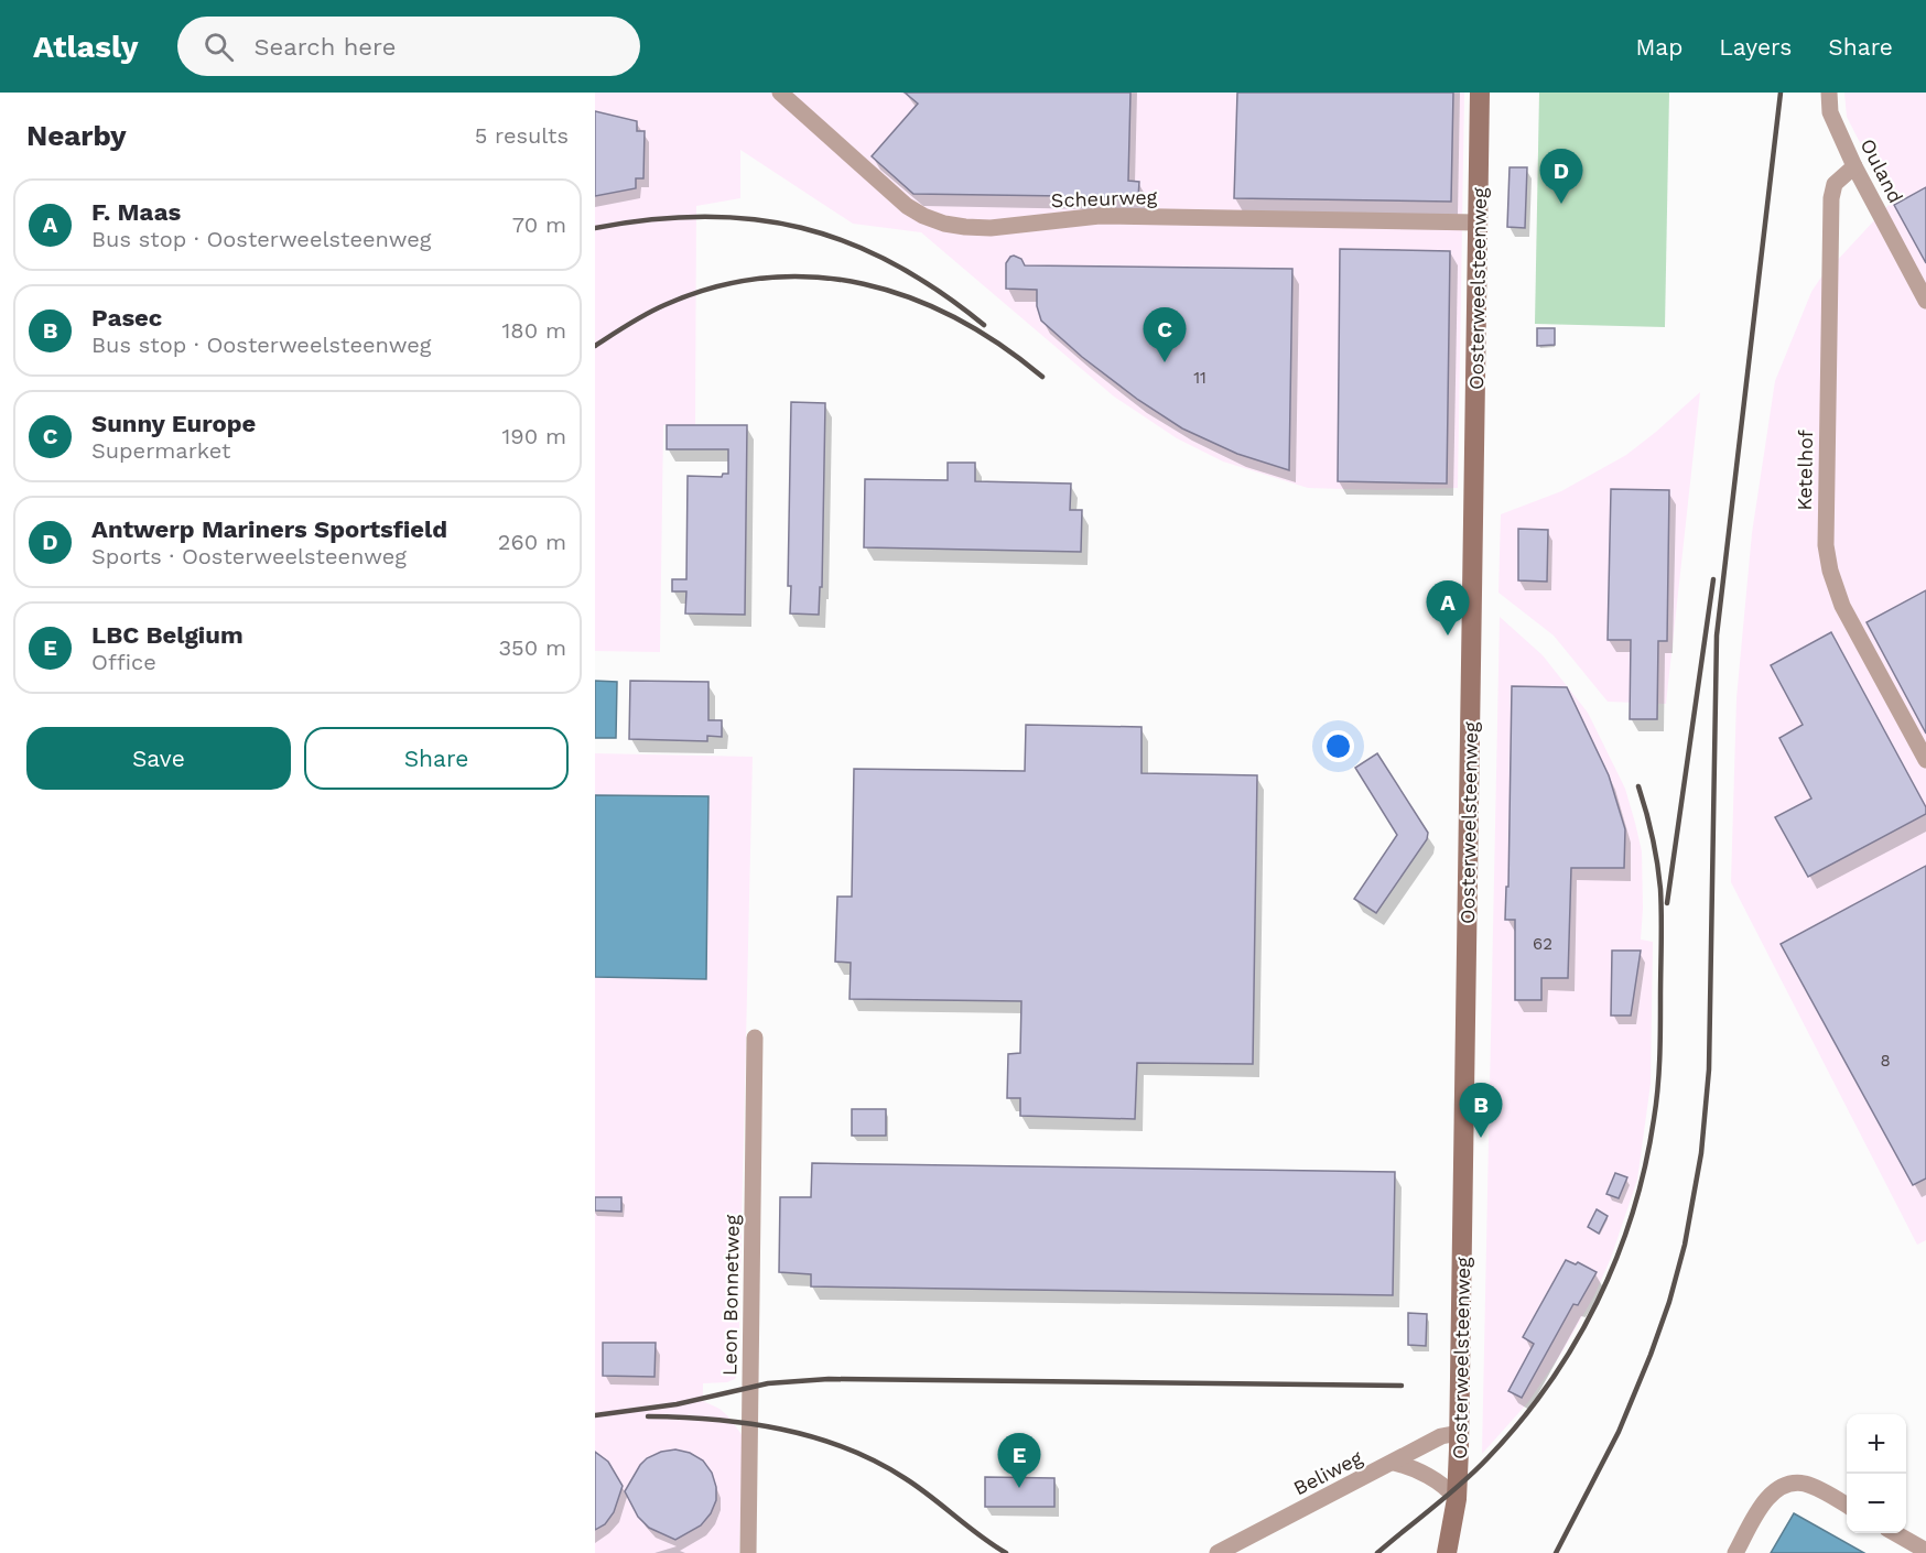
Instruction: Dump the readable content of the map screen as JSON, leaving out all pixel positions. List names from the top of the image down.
{
  "streets": {
    "main road": ["Oosterweelsteenweg"],
    "street": [
      "Ouland",
      "Scheurweg",
      "Ketelhof",
      "Leon Bonnetweg",
      "Beliweg"
    ]
  },
  "crossings": [
    ["Ouland", "Ketelhof"],
    ["Scheurweg", "Oosterweelsteenweg"],
    ["Oosterweelsteenweg", "Beliweg"]
  ],
  "house_numbers": ["11", "62", "8"],
  "page": {
    "header": "Atlasly",
    "search": "Search here",
    "nav": ["Map", "Layers", "Share"],
    "heading": ["Nearby", "5 results"],
    "pins": [
      "D",
      "C",
      "A",
      "B",
      "E"
    ],
    "list": [
      {
        "mark": "A",
        "name": "F. Maas",
        "note": "Bus stop · Oosterweelsteenweg",
        "value": "70 m"
      },
      {
        "mark": "B",
        "name": "Pasec",
        "note": "Bus stop · Oosterweelsteenweg",
        "value": "180 m"
      },
      {
        "mark": "C",
        "name": "Sunny Europe",
        "note": "Supermarket",
        "value": "190 m"
      },
      {
        "mark": "D",
        "name": "Antwerp Mariners Sportsfield",
        "note": "Sports · Oosterweelsteenweg",
        "value": "260 m"
      },
      {
        "mark": "E",
        "name": "LBC Belgium",
        "note": "Office",
        "value": "350 m"
      }
    ],
    "buttons": ["Save", "Share"],
    "map_buttons": ["+", "−"]
  }
}
